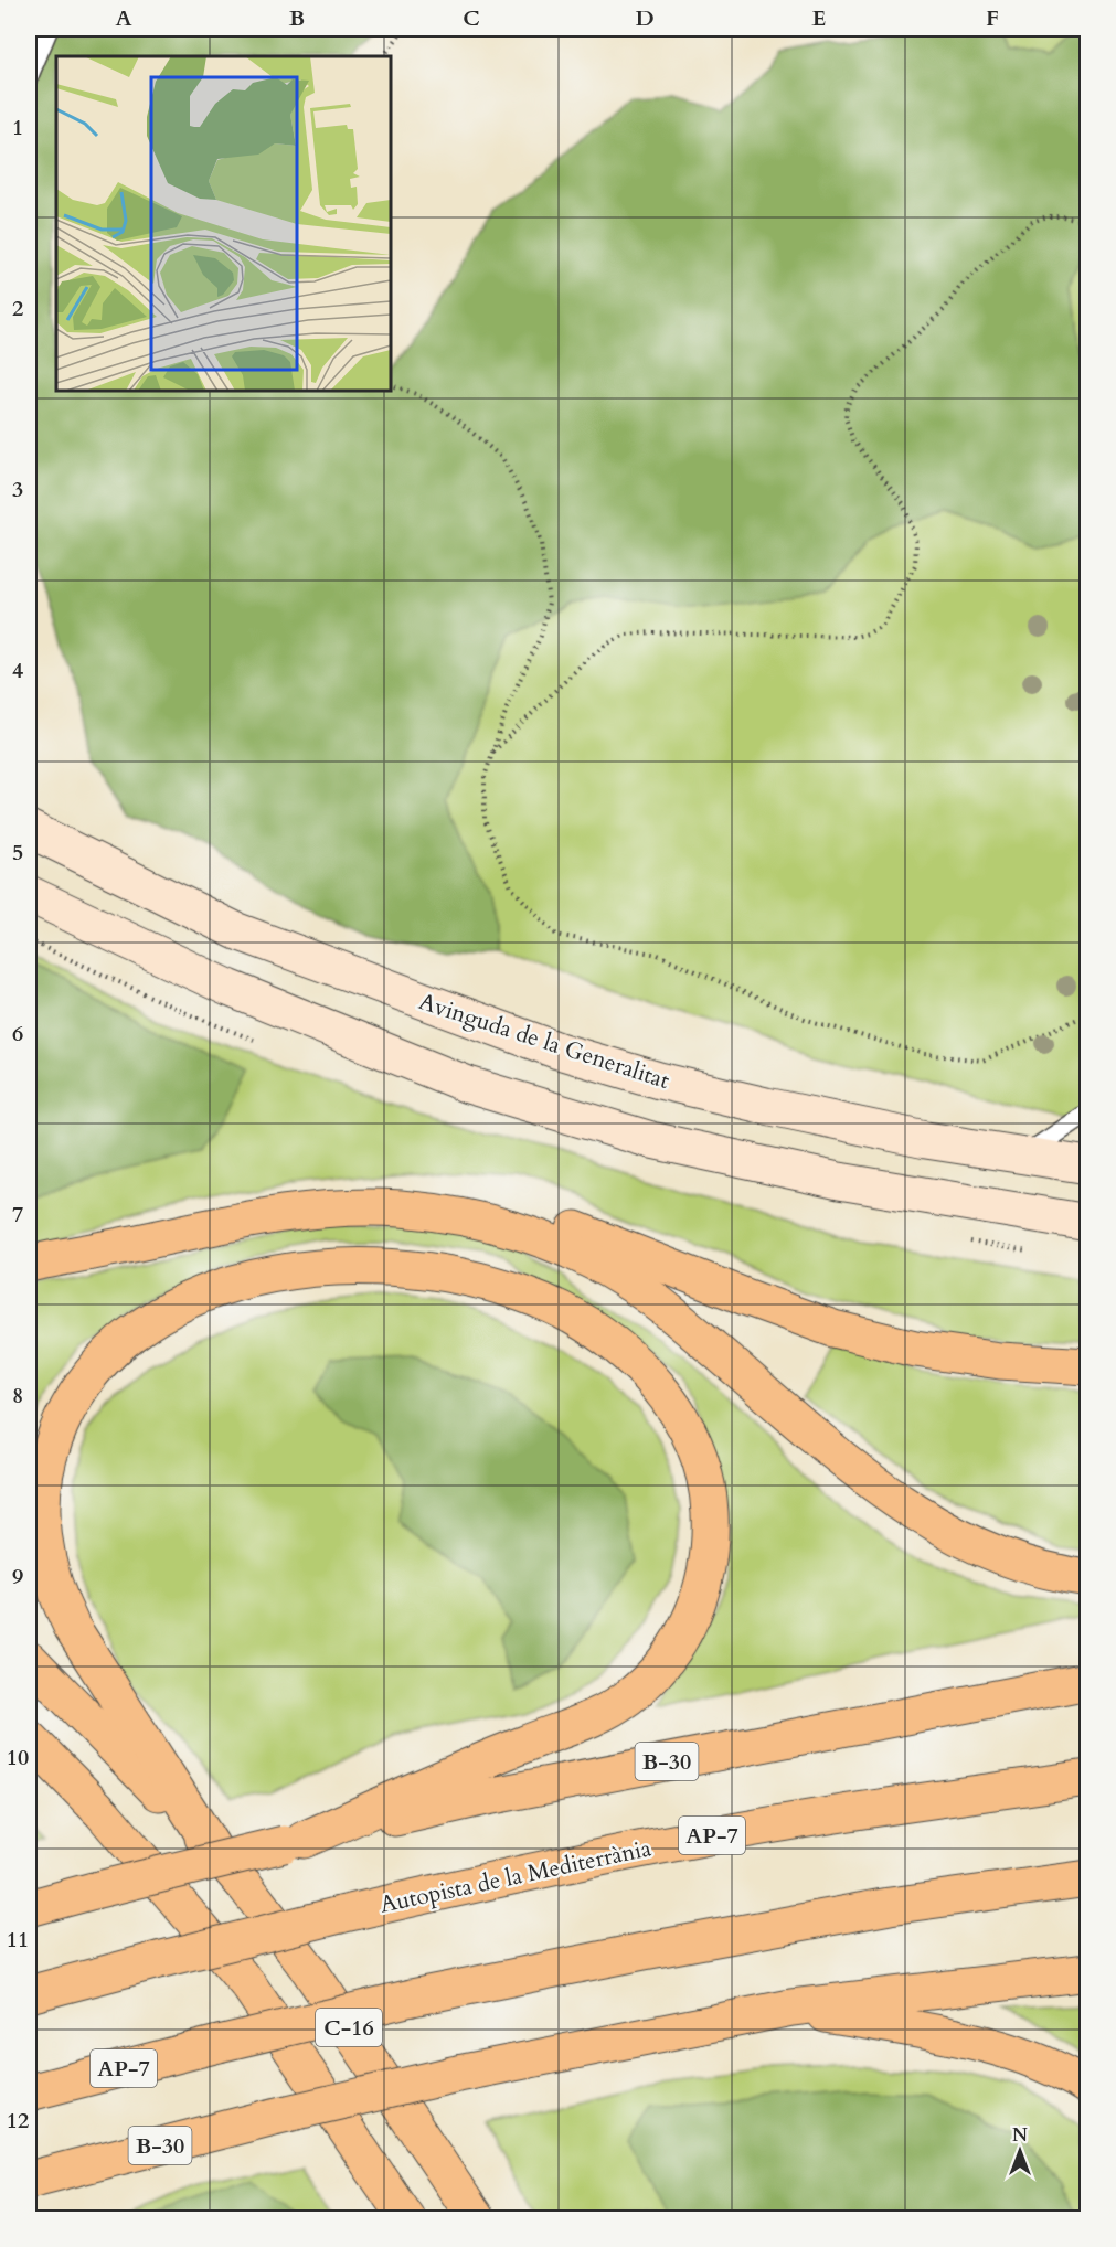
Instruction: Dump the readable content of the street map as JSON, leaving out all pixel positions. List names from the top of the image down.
{
  "streets": {
    "highway": [
      "B-30",
      "AP-7",
      "Autopista de la Mediterrània",
      "C-16"
    ],
    "street": ["Avinguda de la Generalitat"]
  },
  "north": "top",
  "grid": {
    "columns": [
      "A",
      "B",
      "C",
      "D",
      "E",
      "F"
    ],
    "rows": [
      "1",
      "2",
      "3",
      "4",
      "5",
      "6",
      "7",
      "8",
      "9",
      "10",
      "11",
      "12"
    ]
  }
}
